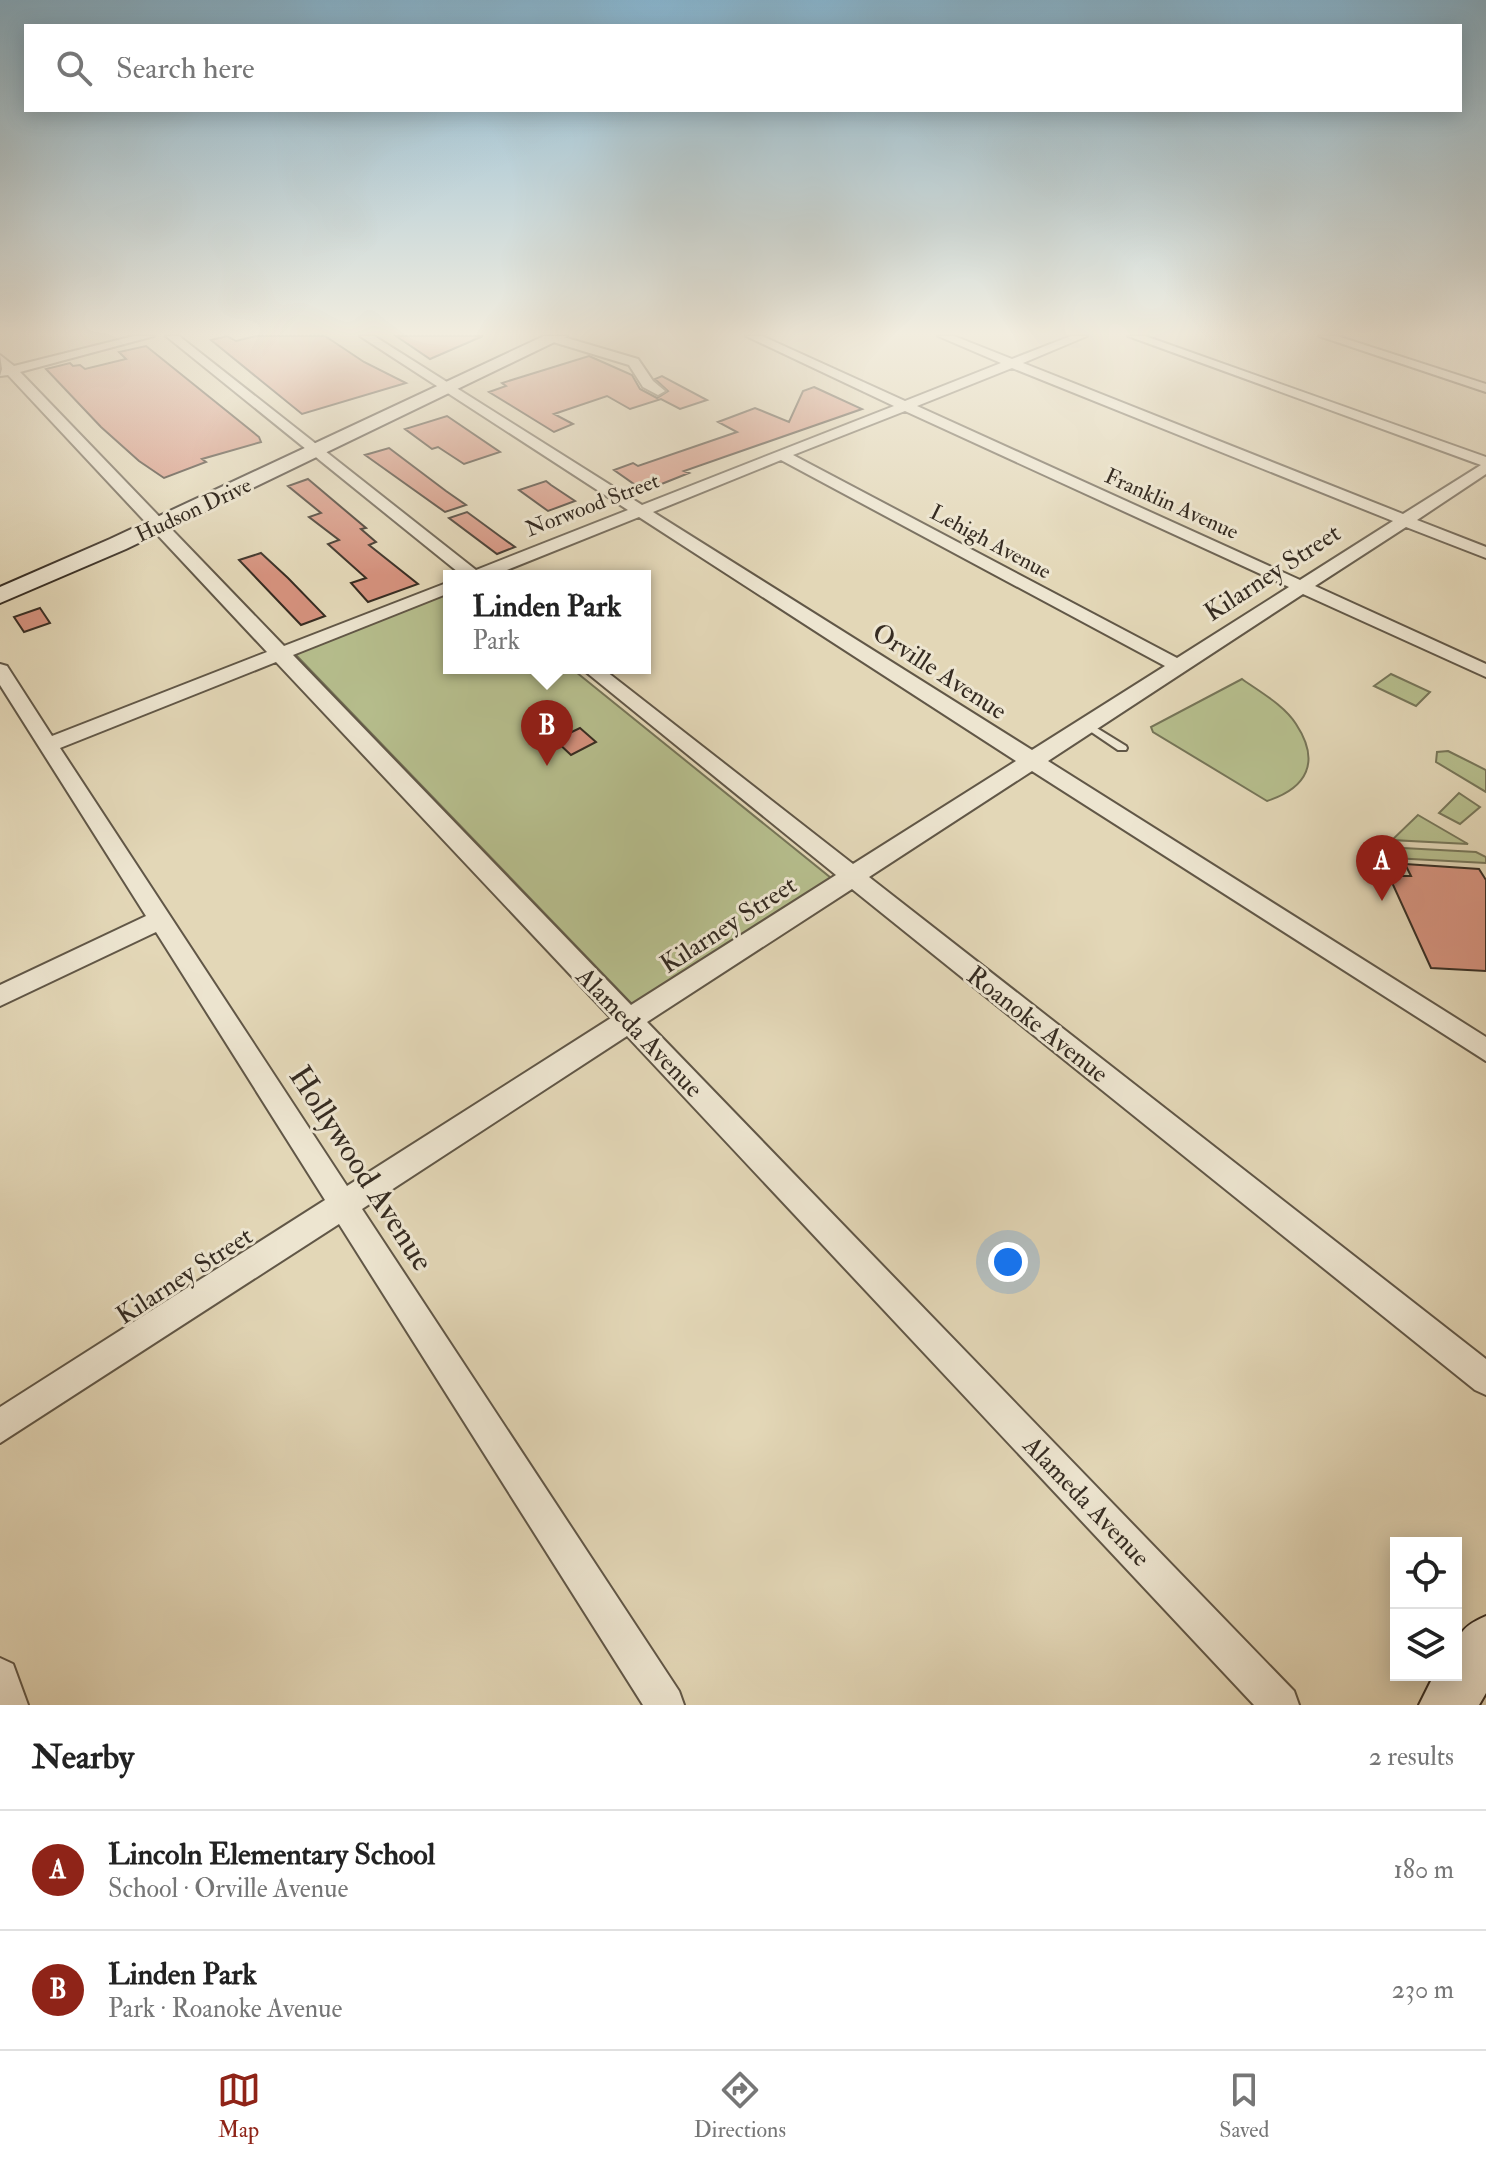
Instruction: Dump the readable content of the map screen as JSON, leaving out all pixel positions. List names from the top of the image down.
{
  "streets": {
    "street": [
      "Franklin Avenue",
      "Norwood Street",
      "Hudson Drive",
      "Lehigh Avenue",
      "Kilarney Street",
      "Orville Avenue",
      "Roanoke Avenue",
      "Alameda Avenue",
      "Hollywood Avenue"
    ]
  },
  "crossings": [
    ["Franklin Avenue", "Kilarney Street"],
    ["Norwood Street", "Lehigh Avenue"],
    ["Norwood Street", "Orville Avenue"],
    ["Hudson Drive", "Alameda Avenue"],
    ["Lehigh Avenue", "Kilarney Street"],
    ["Kilarney Street", "Orville Avenue"],
    ["Kilarney Street", "Roanoke Avenue"],
    ["Kilarney Street", "Alameda Avenue"],
    ["Kilarney Street", "Hollywood Avenue"]
  ],
  "page": {
    "search": "Search here",
    "popup": ["Linden Park", "Park"],
    "pins": ["B", "A"],
    "heading": ["Nearby", "2 results"],
    "list": [
      {
        "mark": "A",
        "name": "Lincoln Elementary School",
        "note": "School · Orville Avenue",
        "value": "180 m"
      },
      {
        "mark": "B",
        "name": "Linden Park",
        "note": "Park · Roanoke Avenue",
        "value": "230 m"
      }
    ],
    "nav": ["Map", "Directions", "Saved"]
  }
}
